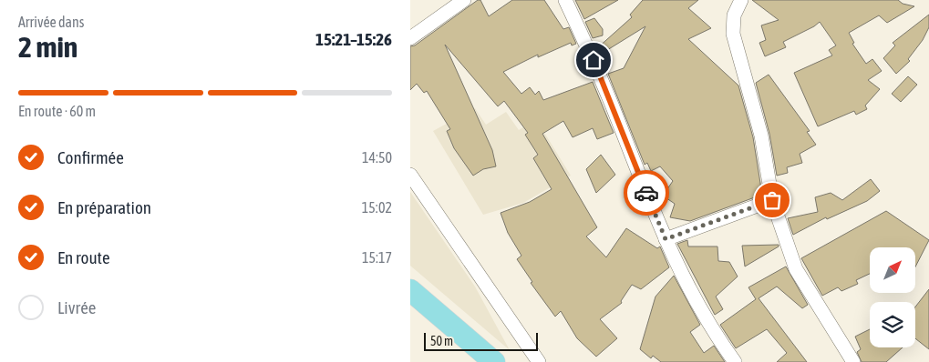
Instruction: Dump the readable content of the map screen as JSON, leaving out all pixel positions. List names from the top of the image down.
{
  "scale_bar": "50 m",
  "north": "top right",
  "page": {
    "heading": ["2 min", "Arrivée dans", "15:21–15:26"],
    "bar": "En route · 60 m",
    "list": [
      ["Confirmée", "14:50"],
      ["En préparation", "15:02"],
      ["En route", "15:17"],
      "Livrée"
    ],
    "scale": "50 m"
  }
}
